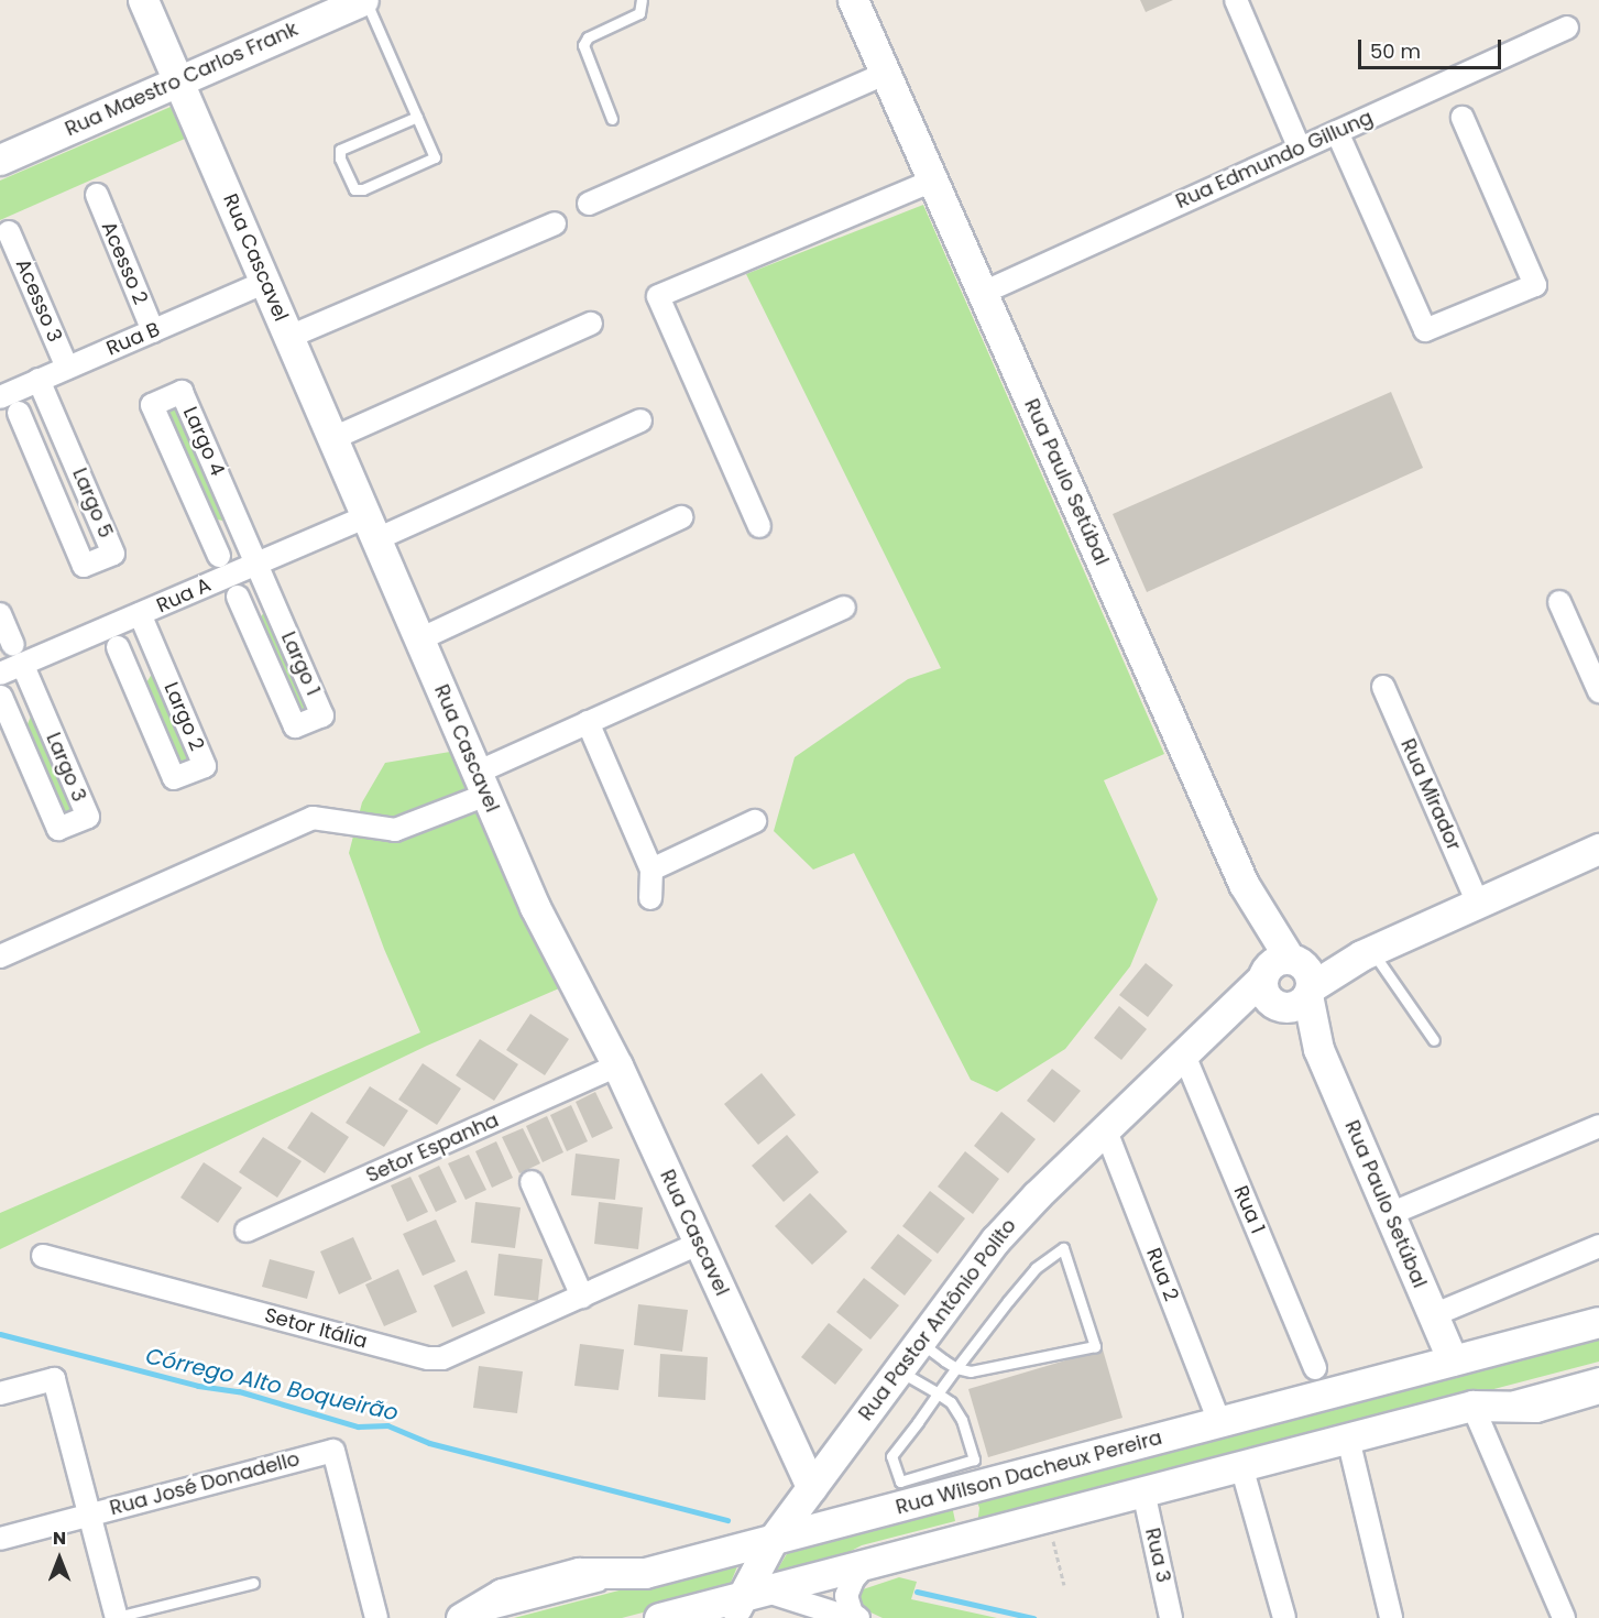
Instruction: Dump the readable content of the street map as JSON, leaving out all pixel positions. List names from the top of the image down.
{
  "streets": {
    "main road": [
      "Rua Maestro Carlos Frank",
      "Rua Cascavel",
      "Rua Paulo Setúbal",
      "Rua Pastor Antônio Polito",
      "Rua Wilson Dacheux Pereira"
    ],
    "street": [
      "Rua Edmundo Gillung",
      "Acesso 2",
      "Acesso 3",
      "Rua B",
      "Largo 4",
      "Largo 5",
      "Rua A",
      "Largo 1",
      "Largo 2",
      "Largo 3",
      "Rua Mirador",
      "Setor Espanha",
      "Rua 1",
      "Rua 2",
      "Setor Itália",
      "Rua José Donadello",
      "Rua 3"
    ]
  },
  "crossings": [
    ["Rua Maestro Carlos Frank", "Rua Cascavel"],
    ["Rua Edmundo Gillung", "Rua Paulo Setúbal"],
    ["Rua Cascavel", "Rua B"],
    ["Rua Cascavel", "Rua A"],
    ["Rua Cascavel", "Setor Espanha"],
    ["Rua Cascavel", "Rua Pastor Antônio Polito"],
    ["Rua Cascavel", "Setor Itália"],
    ["Rua Cascavel", "Rua Wilson Dacheux Pereira"],
    ["Acesso 2", "Rua B"],
    ["Acesso 3", "Rua B"],
    ["Rua B", "Largo 5"],
    ["Largo 4", "Rua A"],
    ["Largo 4", "Largo 1"],
    ["Rua Paulo Setúbal", "Rua Pastor Antônio Polito"],
    ["Rua Paulo Setúbal", "Rua Wilson Dacheux Pereira"],
    ["Rua A", "Largo 1"],
    ["Rua A", "Largo 2"],
    ["Rua A", "Largo 3"],
    ["Rua Mirador", "Rua Pastor Antônio Polito"],
    ["Rua 1", "Rua Pastor Antônio Polito"],
    ["Rua 2", "Rua Pastor Antônio Polito"],
    ["Rua 2", "Rua Wilson Dacheux Pereira"],
    ["Rua Pastor Antônio Polito", "Rua Wilson Dacheux Pereira"]
  ],
  "water": ["Córrego Alto Boqueirão"],
  "scale_bar": "50 m",
  "north": "top"
}
